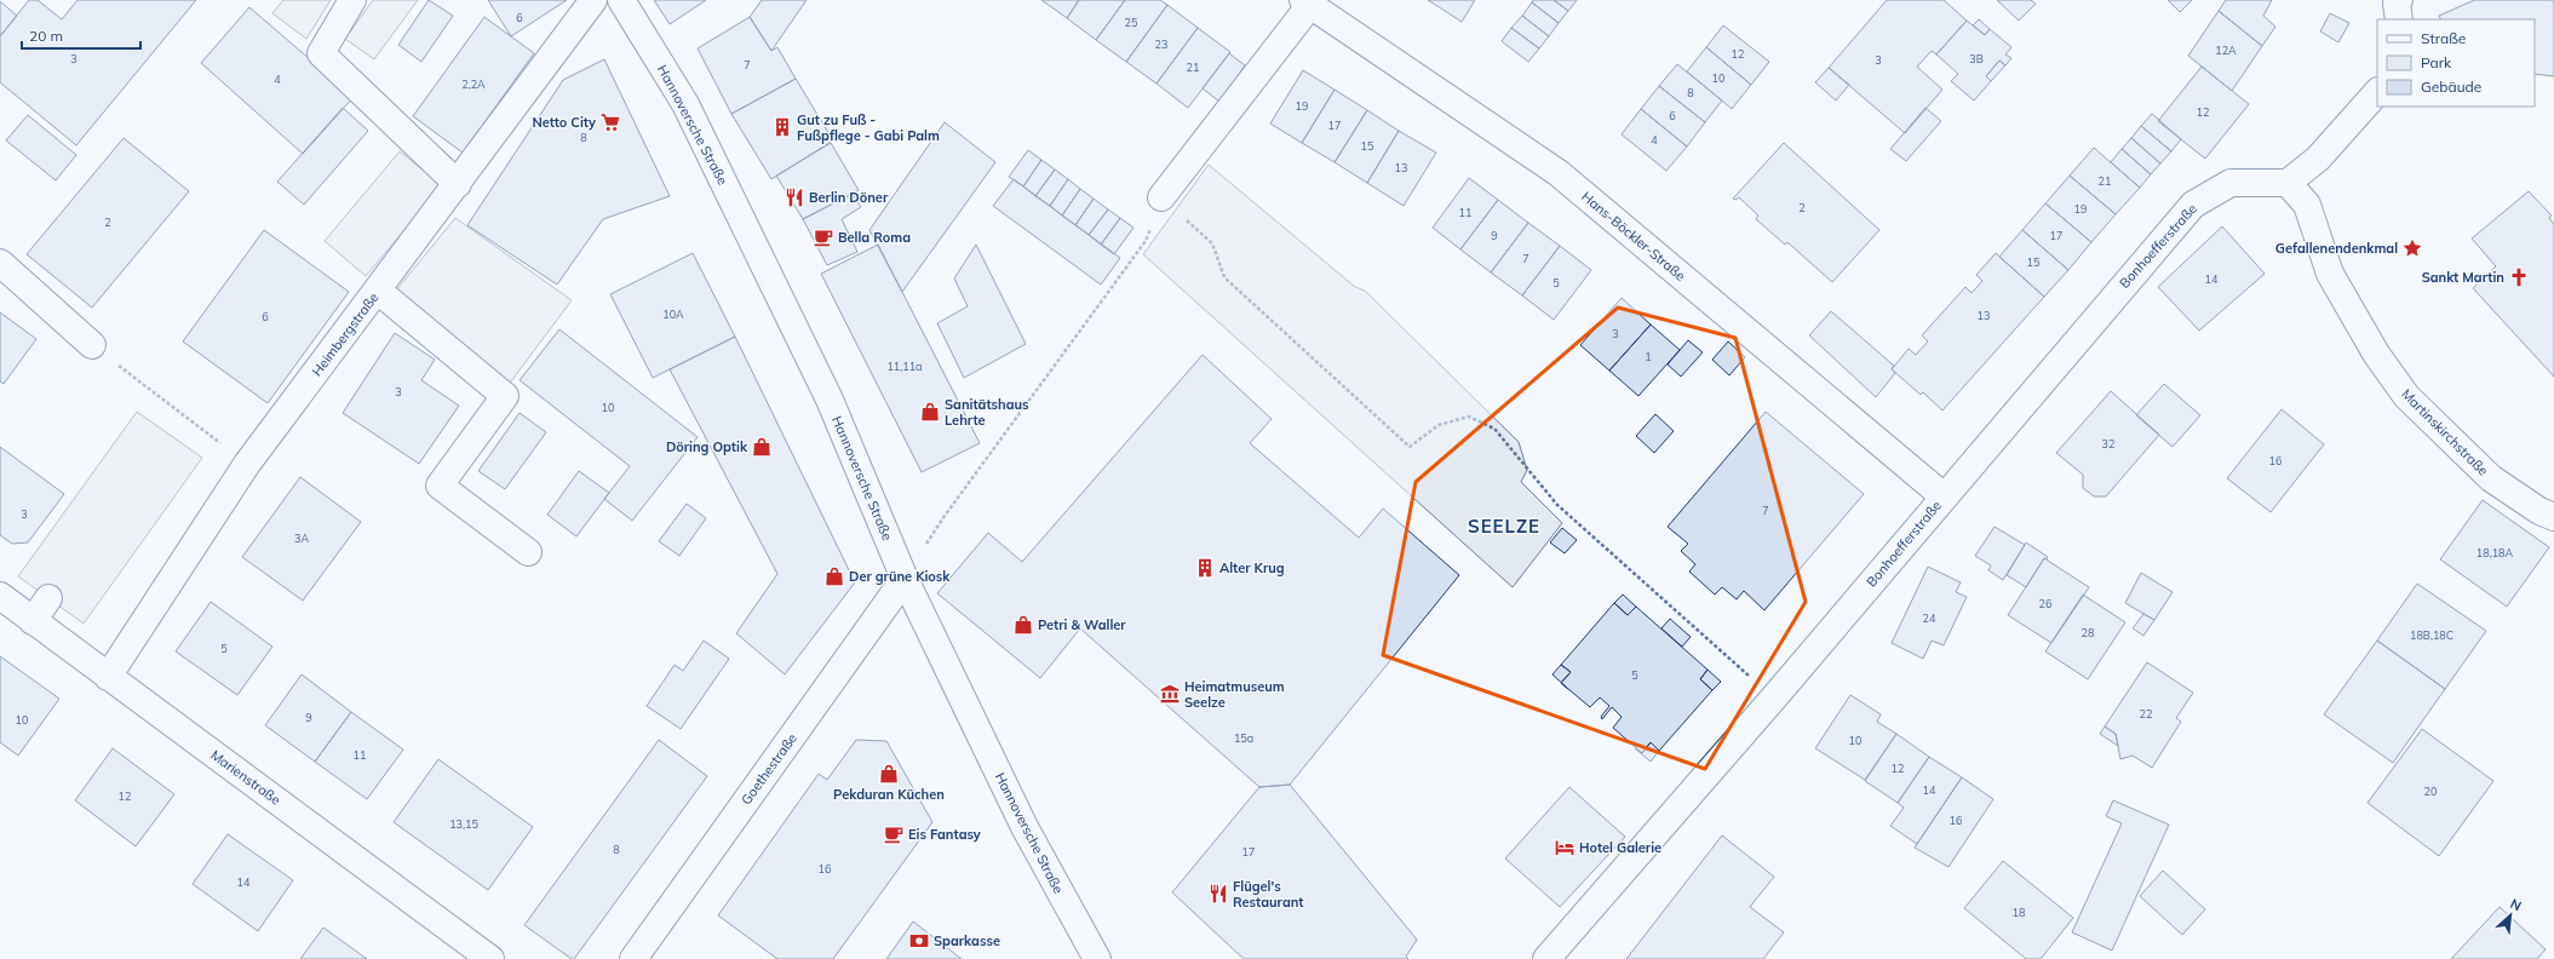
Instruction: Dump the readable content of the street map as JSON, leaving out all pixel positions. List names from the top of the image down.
{
  "streets": {
    "street": [
      "Hannoversche Straße",
      "Hans-Böckler-Straße",
      "Bonhoefferstraße",
      "Heimbergstraße",
      "Martinskirchstraße",
      "Goethestraße",
      "Marienstraße"
    ]
  },
  "crossings": [
    ["Hannoversche Straße", "Goethestraße"],
    ["Hans-Böckler-Straße", "Bonhoefferstraße"],
    ["Bonhoefferstraße", "Martinskirchstraße"],
    ["Heimbergstraße", "Marienstraße"]
  ],
  "districts": ["SEELZE"],
  "places": {
    "supermarket": ["Netto City"],
    "building": ["Gut zu Fuß - Fußpflege - Gabi Palm", "Alter Krug"],
    "restaurant": ["Berlin Döner", "Flügel's Restaurant"],
    "cafe": ["Bella Roma", "Eis Fantasy"],
    "place": ["Gefallenendenkmal"],
    "church": ["Sankt Martin"],
    "shop": [
      "Sanitätshaus Lehrte",
      "Döring Optik",
      "Der grüne Kiosk",
      "Petri & Waller",
      "Pekduran Küchen"
    ],
    "museum": ["Heimatmuseum Seelze"],
    "hotel": ["Hotel Galerie"],
    "bank": ["Sparkasse"]
  },
  "house_numbers": [
    "6",
    "25",
    "23",
    "12A",
    "12",
    "3",
    "3B",
    "3",
    "7",
    "21",
    "10",
    "4",
    "2,2A",
    "8",
    "19",
    "12",
    "6",
    "17",
    "8",
    "4",
    "15",
    "13",
    "21",
    "2",
    "19",
    "11",
    "2",
    "9",
    "17",
    "7",
    "15",
    "14",
    "5",
    "10A",
    "13",
    "6",
    "3",
    "1",
    "11,11a",
    "3",
    "10",
    "32",
    "16",
    "7",
    "3",
    "3A",
    "18,18A",
    "26",
    "24",
    "28",
    "18B,18C",
    "5",
    "5",
    "22",
    "9",
    "10",
    "15a",
    "10",
    "11",
    "12",
    "14",
    "20",
    "12",
    "16",
    "13,15",
    "8",
    "17",
    "16",
    "14",
    "18"
  ],
  "legend": ["Straße", "Park", "Gebäude"],
  "scale_bar": "20 m",
  "north": "top right"
}
